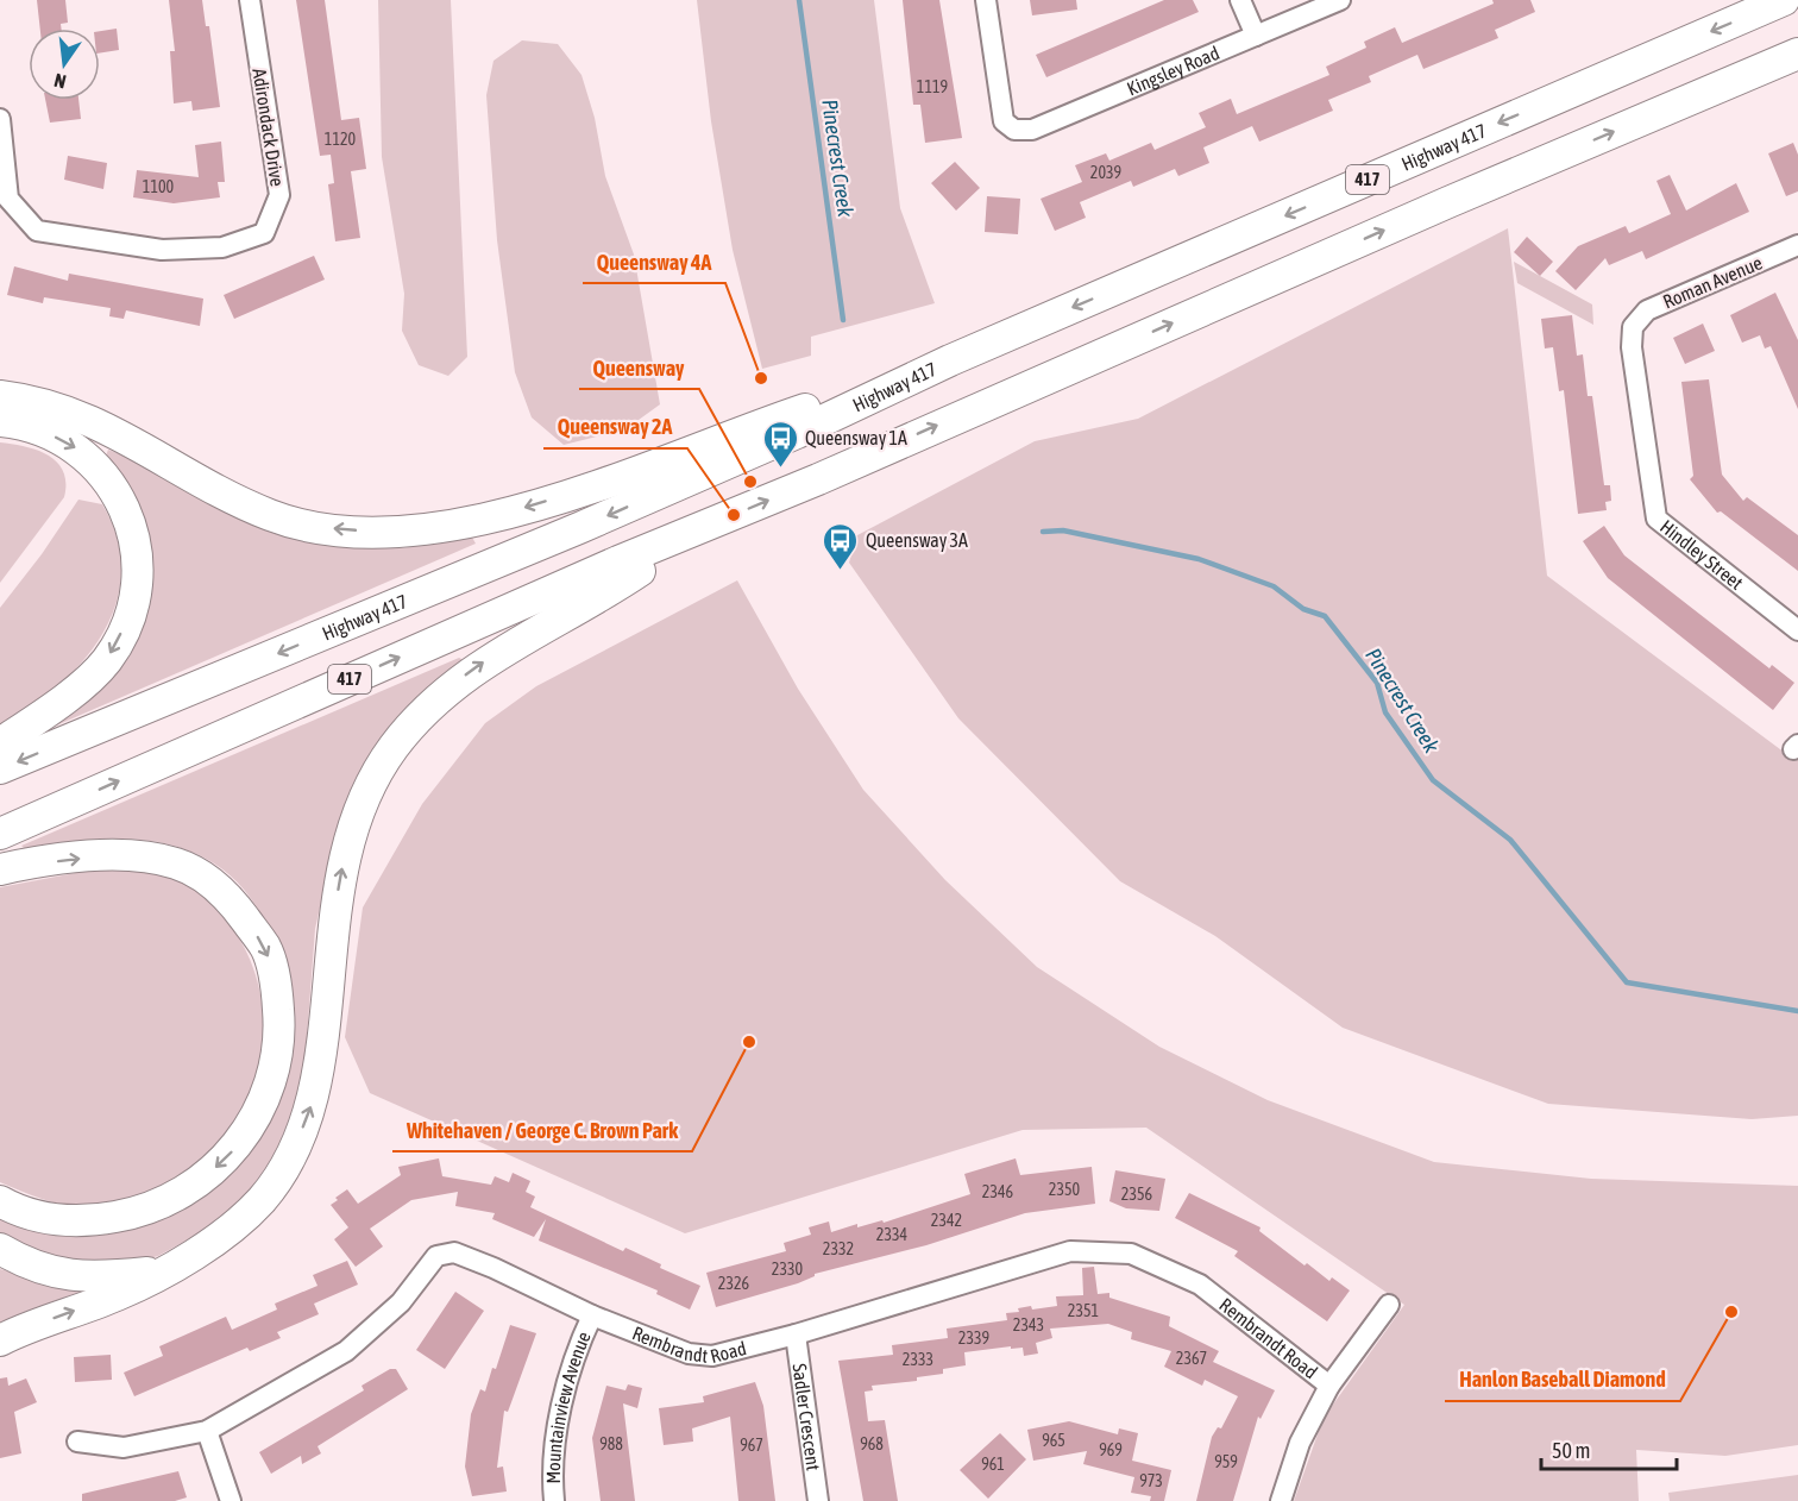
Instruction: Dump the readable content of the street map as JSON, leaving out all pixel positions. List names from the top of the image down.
{
  "streets": {
    "highway": ["Highway 417", "417"],
    "street": [
      "Kingsley Road",
      "Adirondack Drive",
      "Roman Avenue",
      "Hindley Street",
      "Rembrandt Road",
      "Mountainview Avenue",
      "Sadler Crescent"
    ]
  },
  "crossings": [
    ["Roman Avenue", "Hindley Street"],
    ["Rembrandt Road", "Mountainview Avenue"],
    ["Rembrandt Road", "Sadler Crescent"]
  ],
  "water": ["Pinecrest Creek"],
  "places": {
    "other": [
      "Queensway 4A",
      "Queensway",
      "Queensway 2A",
      "Whitehaven / George C. Brown Park",
      "Hanlon Baseball Diamond"
    ],
    "bus stop": ["Queensway 1A", "Queensway 3A"]
  },
  "house_numbers": [
    "1119",
    "1120",
    "2039",
    "1100",
    "2350",
    "2346",
    "2356",
    "2342",
    "2334",
    "2332",
    "2330",
    "2326",
    "2351",
    "2343",
    "2339",
    "2367",
    "2333",
    "965",
    "988",
    "968",
    "967",
    "969",
    "959",
    "961",
    "973"
  ],
  "scale_bar": "50 m",
  "north": "bottom"
}
